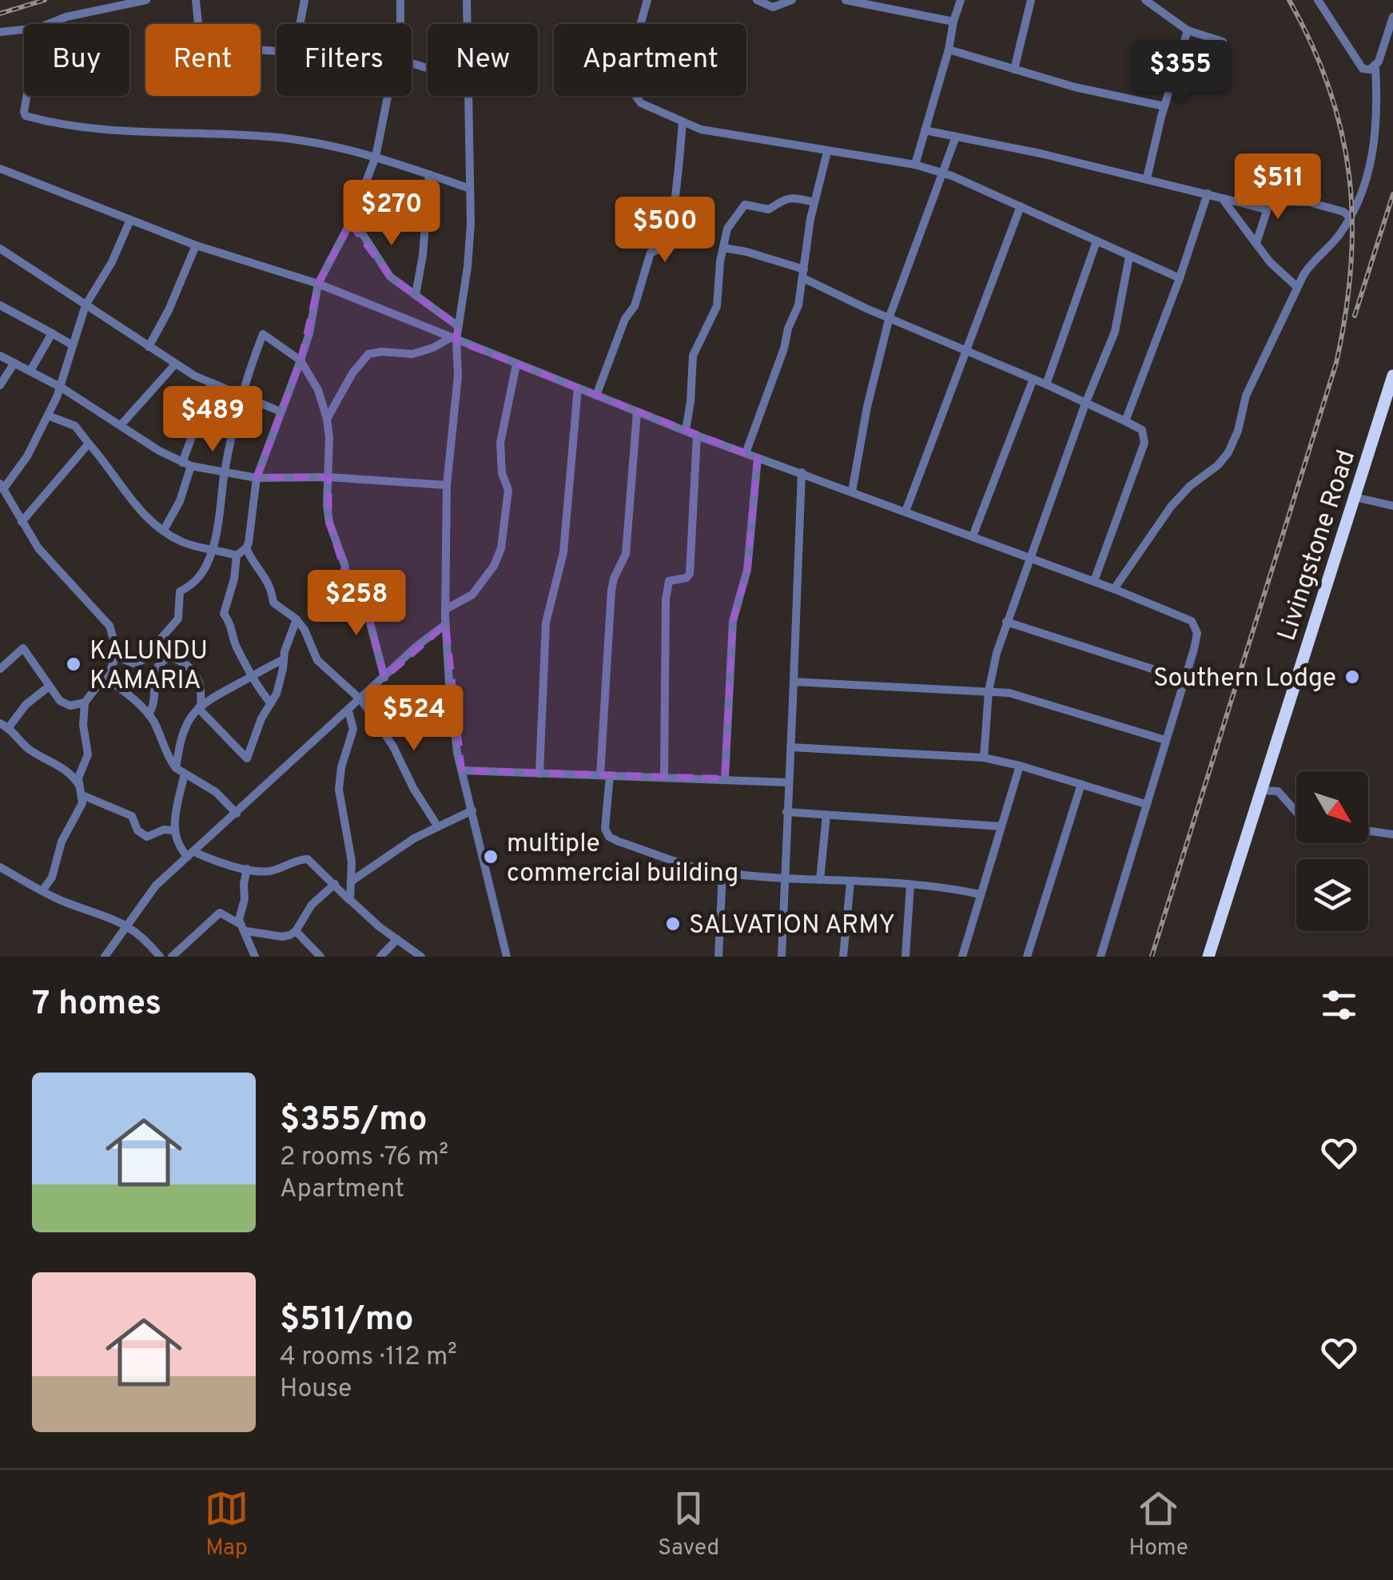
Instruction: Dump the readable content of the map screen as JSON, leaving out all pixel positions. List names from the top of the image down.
{
  "streets": {
    "highway": ["Livingstone Road"]
  },
  "places": [
    "KALUNDU KAMARIA",
    "Southern Lodge",
    "multiple commercial building",
    "SALVATION ARMY"
  ],
  "north": "bottom right",
  "page": {
    "chip": [
      "Buy",
      "Rent",
      "Filters",
      "New",
      "Apartment"
    ],
    "price": [
      "$355",
      "$511",
      "$270",
      "$500",
      "$489",
      "$258",
      "$524"
    ],
    "heading": "7 homes",
    "list": [
      {
        "name": "$355/mo",
        "note": "2 rooms · 76 m² · Apartment"
      },
      {
        "name": "$511/mo",
        "note": "4 rooms · 112 m² · House"
      }
    ],
    "tabs": ["Map", "Saved", "Home"]
  }
}
